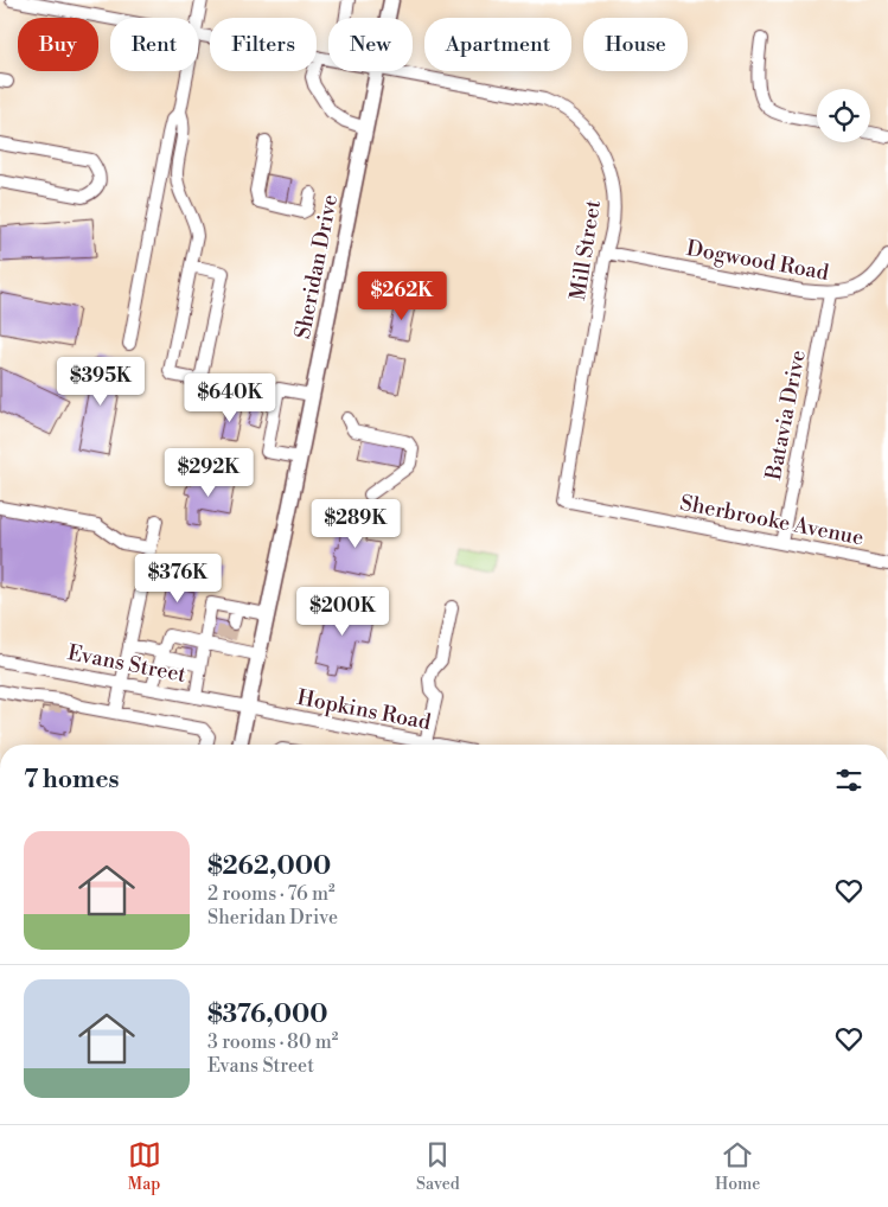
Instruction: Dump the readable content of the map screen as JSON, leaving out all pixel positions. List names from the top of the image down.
{
  "streets": {
    "main road": ["Sheridan Drive"],
    "street": [
      "Mill Street",
      "Dogwood Road",
      "Batavia Drive",
      "Sherbrooke Avenue",
      "Evans Street",
      "Hopkins Road"
    ]
  },
  "crossings": [
    ["Mill Street", "Dogwood Road"],
    ["Mill Street", "Sherbrooke Avenue"],
    ["Dogwood Road", "Batavia Drive"],
    ["Sheridan Drive", "Evans Street"],
    ["Sheridan Drive", "Hopkins Road"],
    ["Batavia Drive", "Sherbrooke Avenue"],
    ["Evans Street", "Hopkins Road"]
  ],
  "page": {
    "chip": [
      "Buy",
      "Rent",
      "Filters",
      "New",
      "Apartment",
      "House"
    ],
    "price": [
      "$262K",
      "$395K",
      "$640K",
      "$292K",
      "$289K",
      "$376K",
      "$200K"
    ],
    "heading": "7 homes",
    "list": [
      {
        "name": "$262,000",
        "note": "2 rooms · 76 m² · Sheridan Drive"
      },
      {
        "name": "$376,000",
        "note": "3 rooms · 80 m² · Evans Street"
      }
    ],
    "tabs": ["Map", "Saved", "Home"]
  }
}
